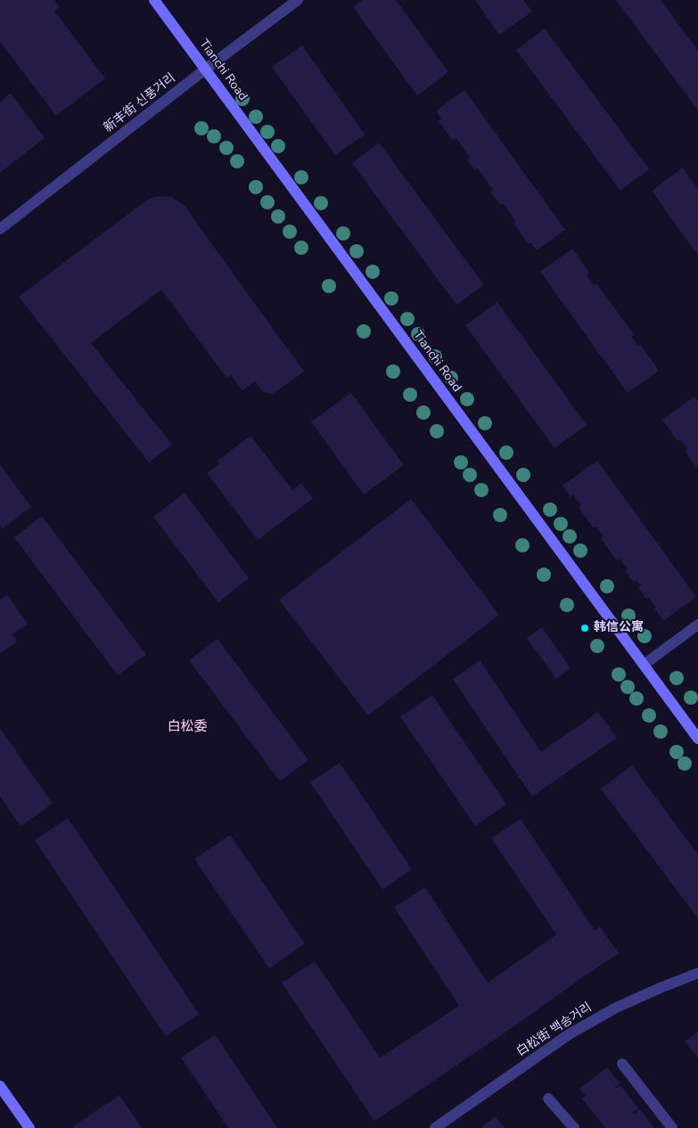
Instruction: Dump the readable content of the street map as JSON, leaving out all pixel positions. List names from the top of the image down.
{
  "streets": {
    "street": ["Tianchi Road", "新丰街 신풍거리", "白松街 백송거리"]
  },
  "crossings": [
    ["Tianchi Road", "新丰街 신풍거리"]
  ],
  "districts": ["白松委"],
  "places": ["韩信公寓"]
}
